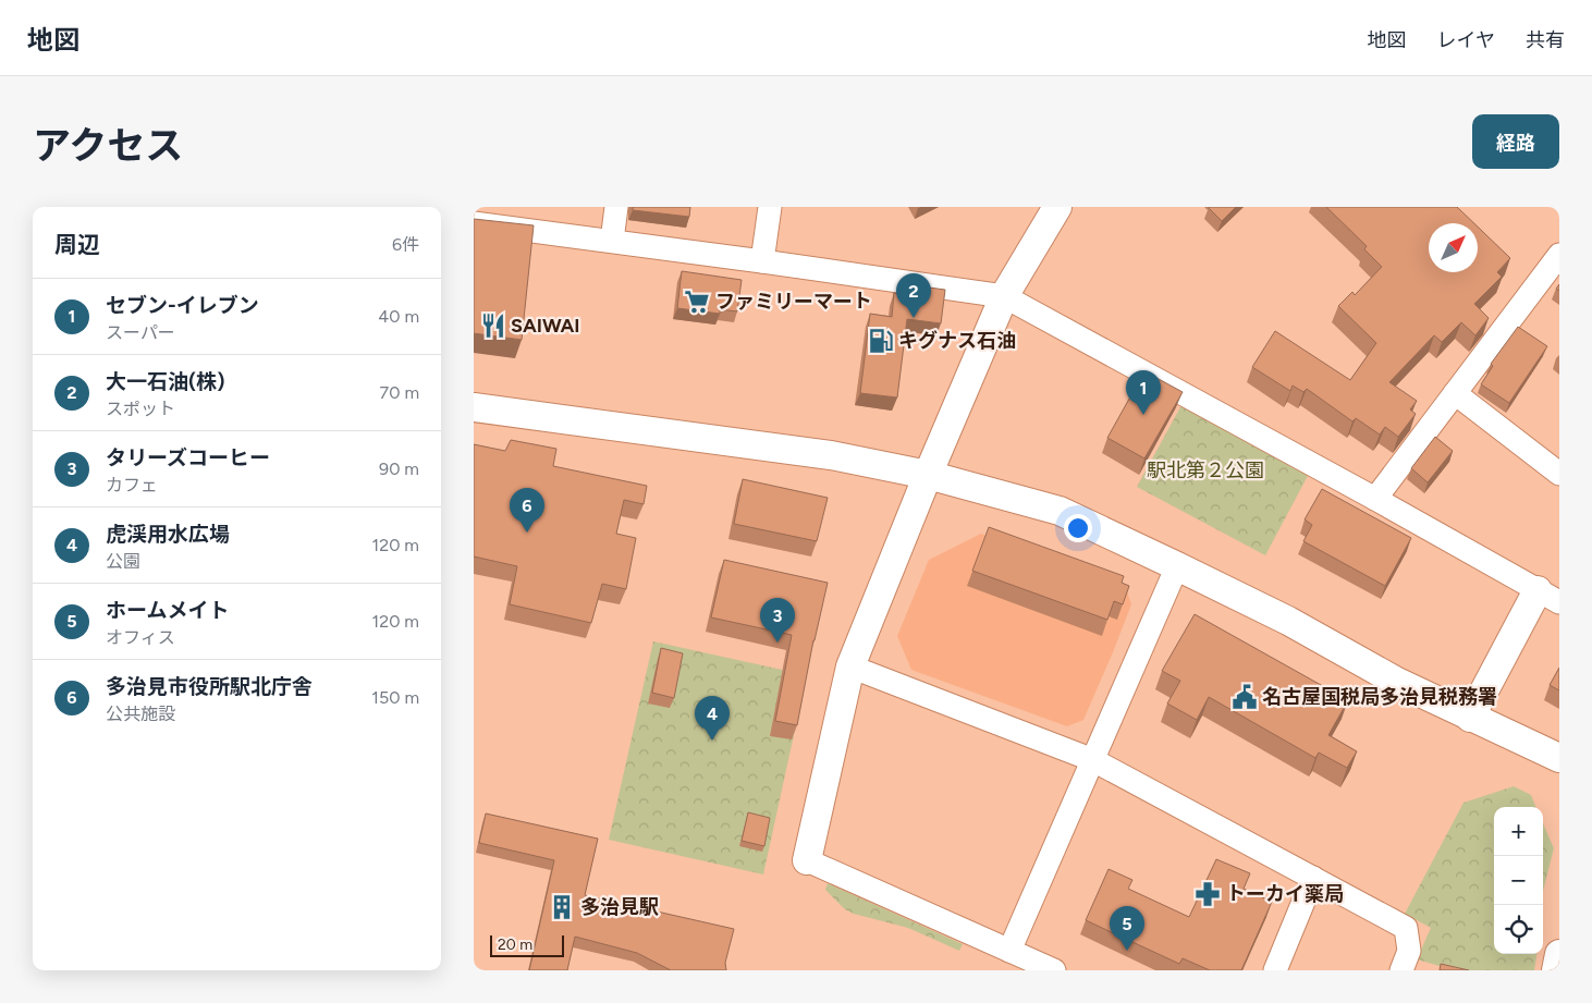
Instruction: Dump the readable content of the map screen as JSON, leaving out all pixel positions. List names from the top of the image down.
{
  "parks": ["駅北第２公園"],
  "places": {
    "supermarket": ["ファミリーマート"],
    "restaurant": ["SAIWAI"],
    "fuel station": ["キグナス石油"],
    "public building": ["名古屋国税局多治見税務署"],
    "pharmacy": ["トーカイ薬局"],
    "building": ["多治見駅"]
  },
  "scale_bar": "20 m",
  "north": "top right",
  "page": {
    "header": "地図",
    "nav": ["地図", "レイヤ", "共有"],
    "title": "アクセス",
    "buttons": "経路",
    "heading": ["周辺", "6件"],
    "pins": [
      "2",
      "1",
      "6",
      "3",
      "4",
      "5"
    ],
    "list": [
      {
        "mark": "1",
        "name": "セブン-イレブン",
        "note": "スーパー",
        "value": "40 m"
      },
      {
        "mark": "2",
        "name": "大一石油(株)",
        "note": "スポット",
        "value": "70 m"
      },
      {
        "mark": "3",
        "name": "タリーズコーヒー",
        "note": "カフェ",
        "value": "90 m"
      },
      {
        "mark": "4",
        "name": "虎渓用水広場",
        "note": "公園",
        "value": "120 m"
      },
      {
        "mark": "5",
        "name": "ホームメイト",
        "note": "オフィス",
        "value": "120 m"
      },
      {
        "mark": "6",
        "name": "多治見市役所駅北庁舎",
        "note": "公共施設",
        "value": "150 m"
      }
    ],
    "map_buttons": ["+", "−"],
    "scale": "20 m"
  }
}
